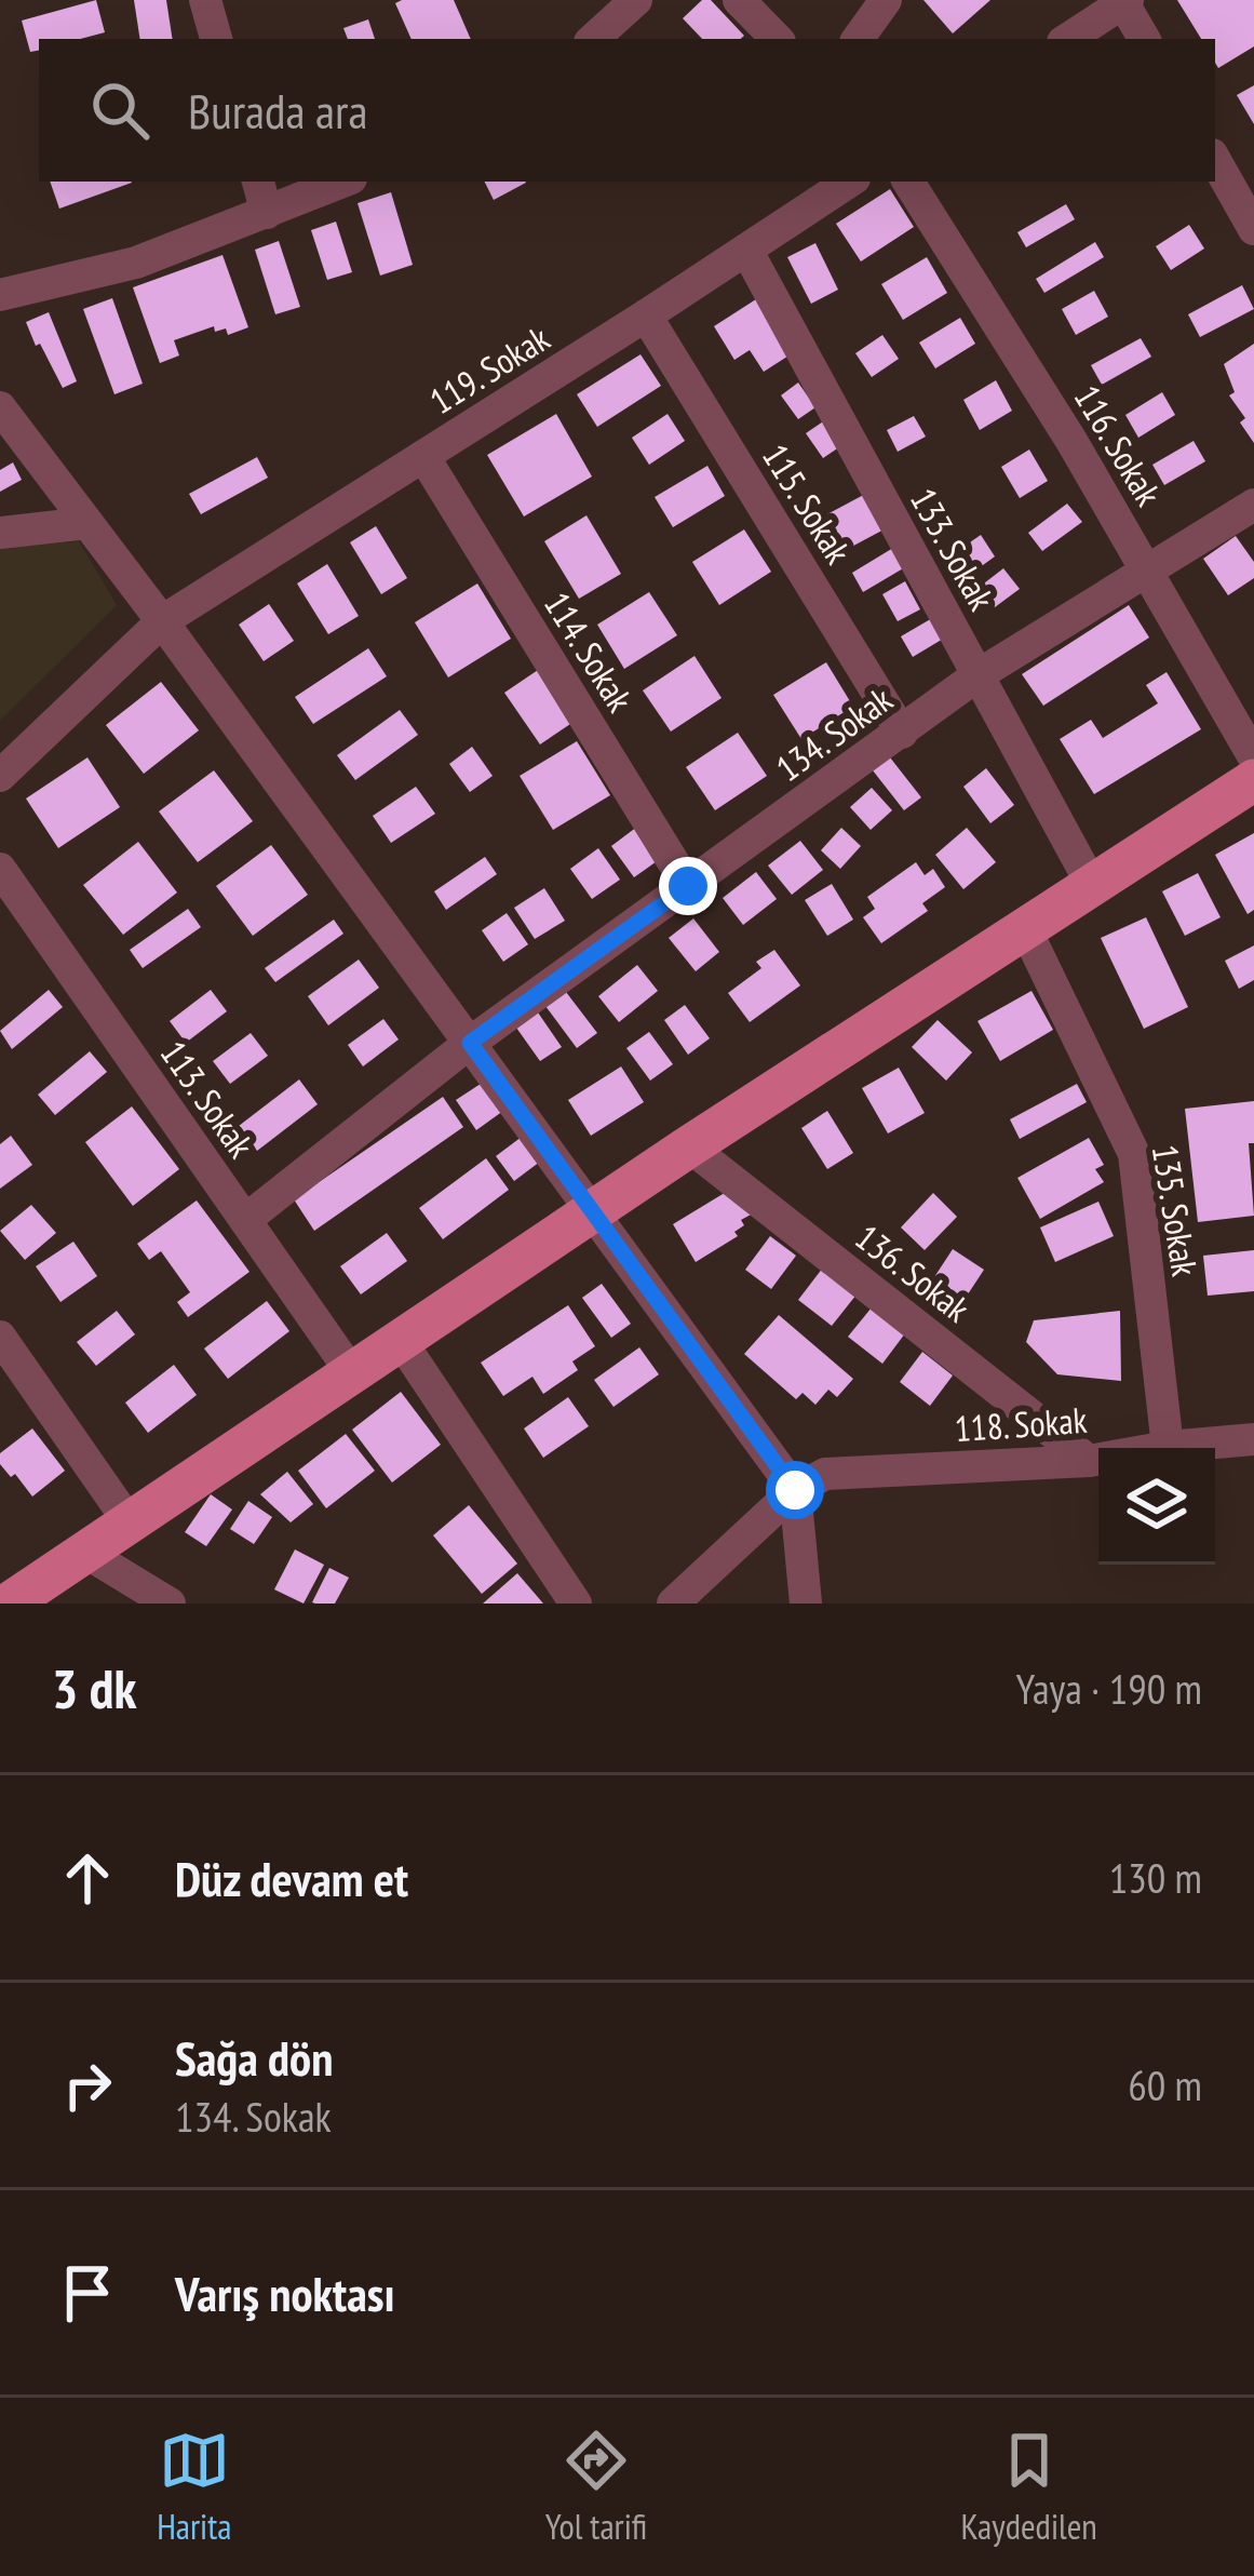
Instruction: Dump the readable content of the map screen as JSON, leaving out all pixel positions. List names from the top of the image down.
{
  "streets": {
    "street": [
      "119. Sokak",
      "116. Sokak",
      "115. Sokak",
      "133. Sokak",
      "114. Sokak",
      "134. Sokak",
      "113. Sokak",
      "135. Sokak",
      "136. Sokak",
      "118. Sokak"
    ]
  },
  "crossings": [
    ["119. Sokak", "115. Sokak"],
    ["119. Sokak", "133. Sokak"],
    ["119. Sokak", "114. Sokak"],
    ["116. Sokak", "134. Sokak"],
    ["115. Sokak", "134. Sokak"],
    ["133. Sokak", "134. Sokak"],
    ["114. Sokak", "134. Sokak"],
    ["134. Sokak", "113. Sokak"],
    ["135. Sokak", "118. Sokak"],
    ["136. Sokak", "118. Sokak"]
  ],
  "page": {
    "search": "Burada ara",
    "heading": ["3 dk", "Yaya · 190 m"],
    "list": [
      ["Düz devam et", "130 m"],
      ["Sağa dön", "134. Sokak", "60 m"],
      "Varış noktası"
    ],
    "nav": ["Harita", "Yol tarifi", "Kaydedilen"]
  }
}
